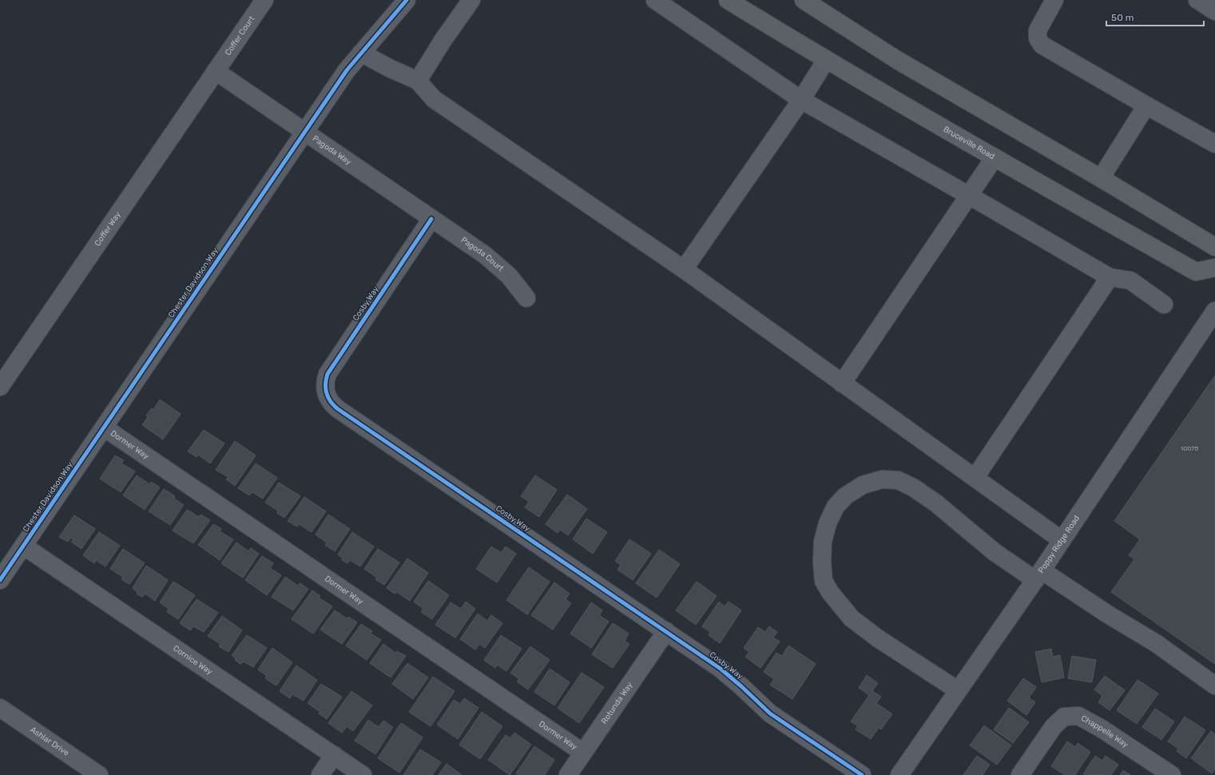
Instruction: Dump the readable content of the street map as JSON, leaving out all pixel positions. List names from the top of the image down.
{
  "streets": {
    "main road": ["Bruceville Road"],
    "street": [
      "Coffer Court",
      "Pagoda Way",
      "Coffer Way",
      "Pagoda Court",
      "Chester Davidson Way",
      "Cosby Way",
      "Dormer Way",
      "Poppy Ridge Road",
      "Cornice Way",
      "Rotunda Way",
      "Chappelle Way",
      "Ashlar Drive"
    ]
  },
  "crossings": [
    ["Coffer Court", "Pagoda Way"],
    ["Coffer Court", "Coffer Way"],
    ["Pagoda Way", "Coffer Way"],
    ["Pagoda Way", "Pagoda Court"],
    ["Pagoda Way", "Chester Davidson Way"],
    ["Pagoda Way", "Cosby Way"],
    ["Pagoda Court", "Cosby Way"],
    ["Chester Davidson Way", "Dormer Way"],
    ["Chester Davidson Way", "Cornice Way"],
    ["Cosby Way", "Rotunda Way"],
    ["Dormer Way", "Rotunda Way"]
  ],
  "house_numbers": ["10075"],
  "scale_bar": "50 m"
}
